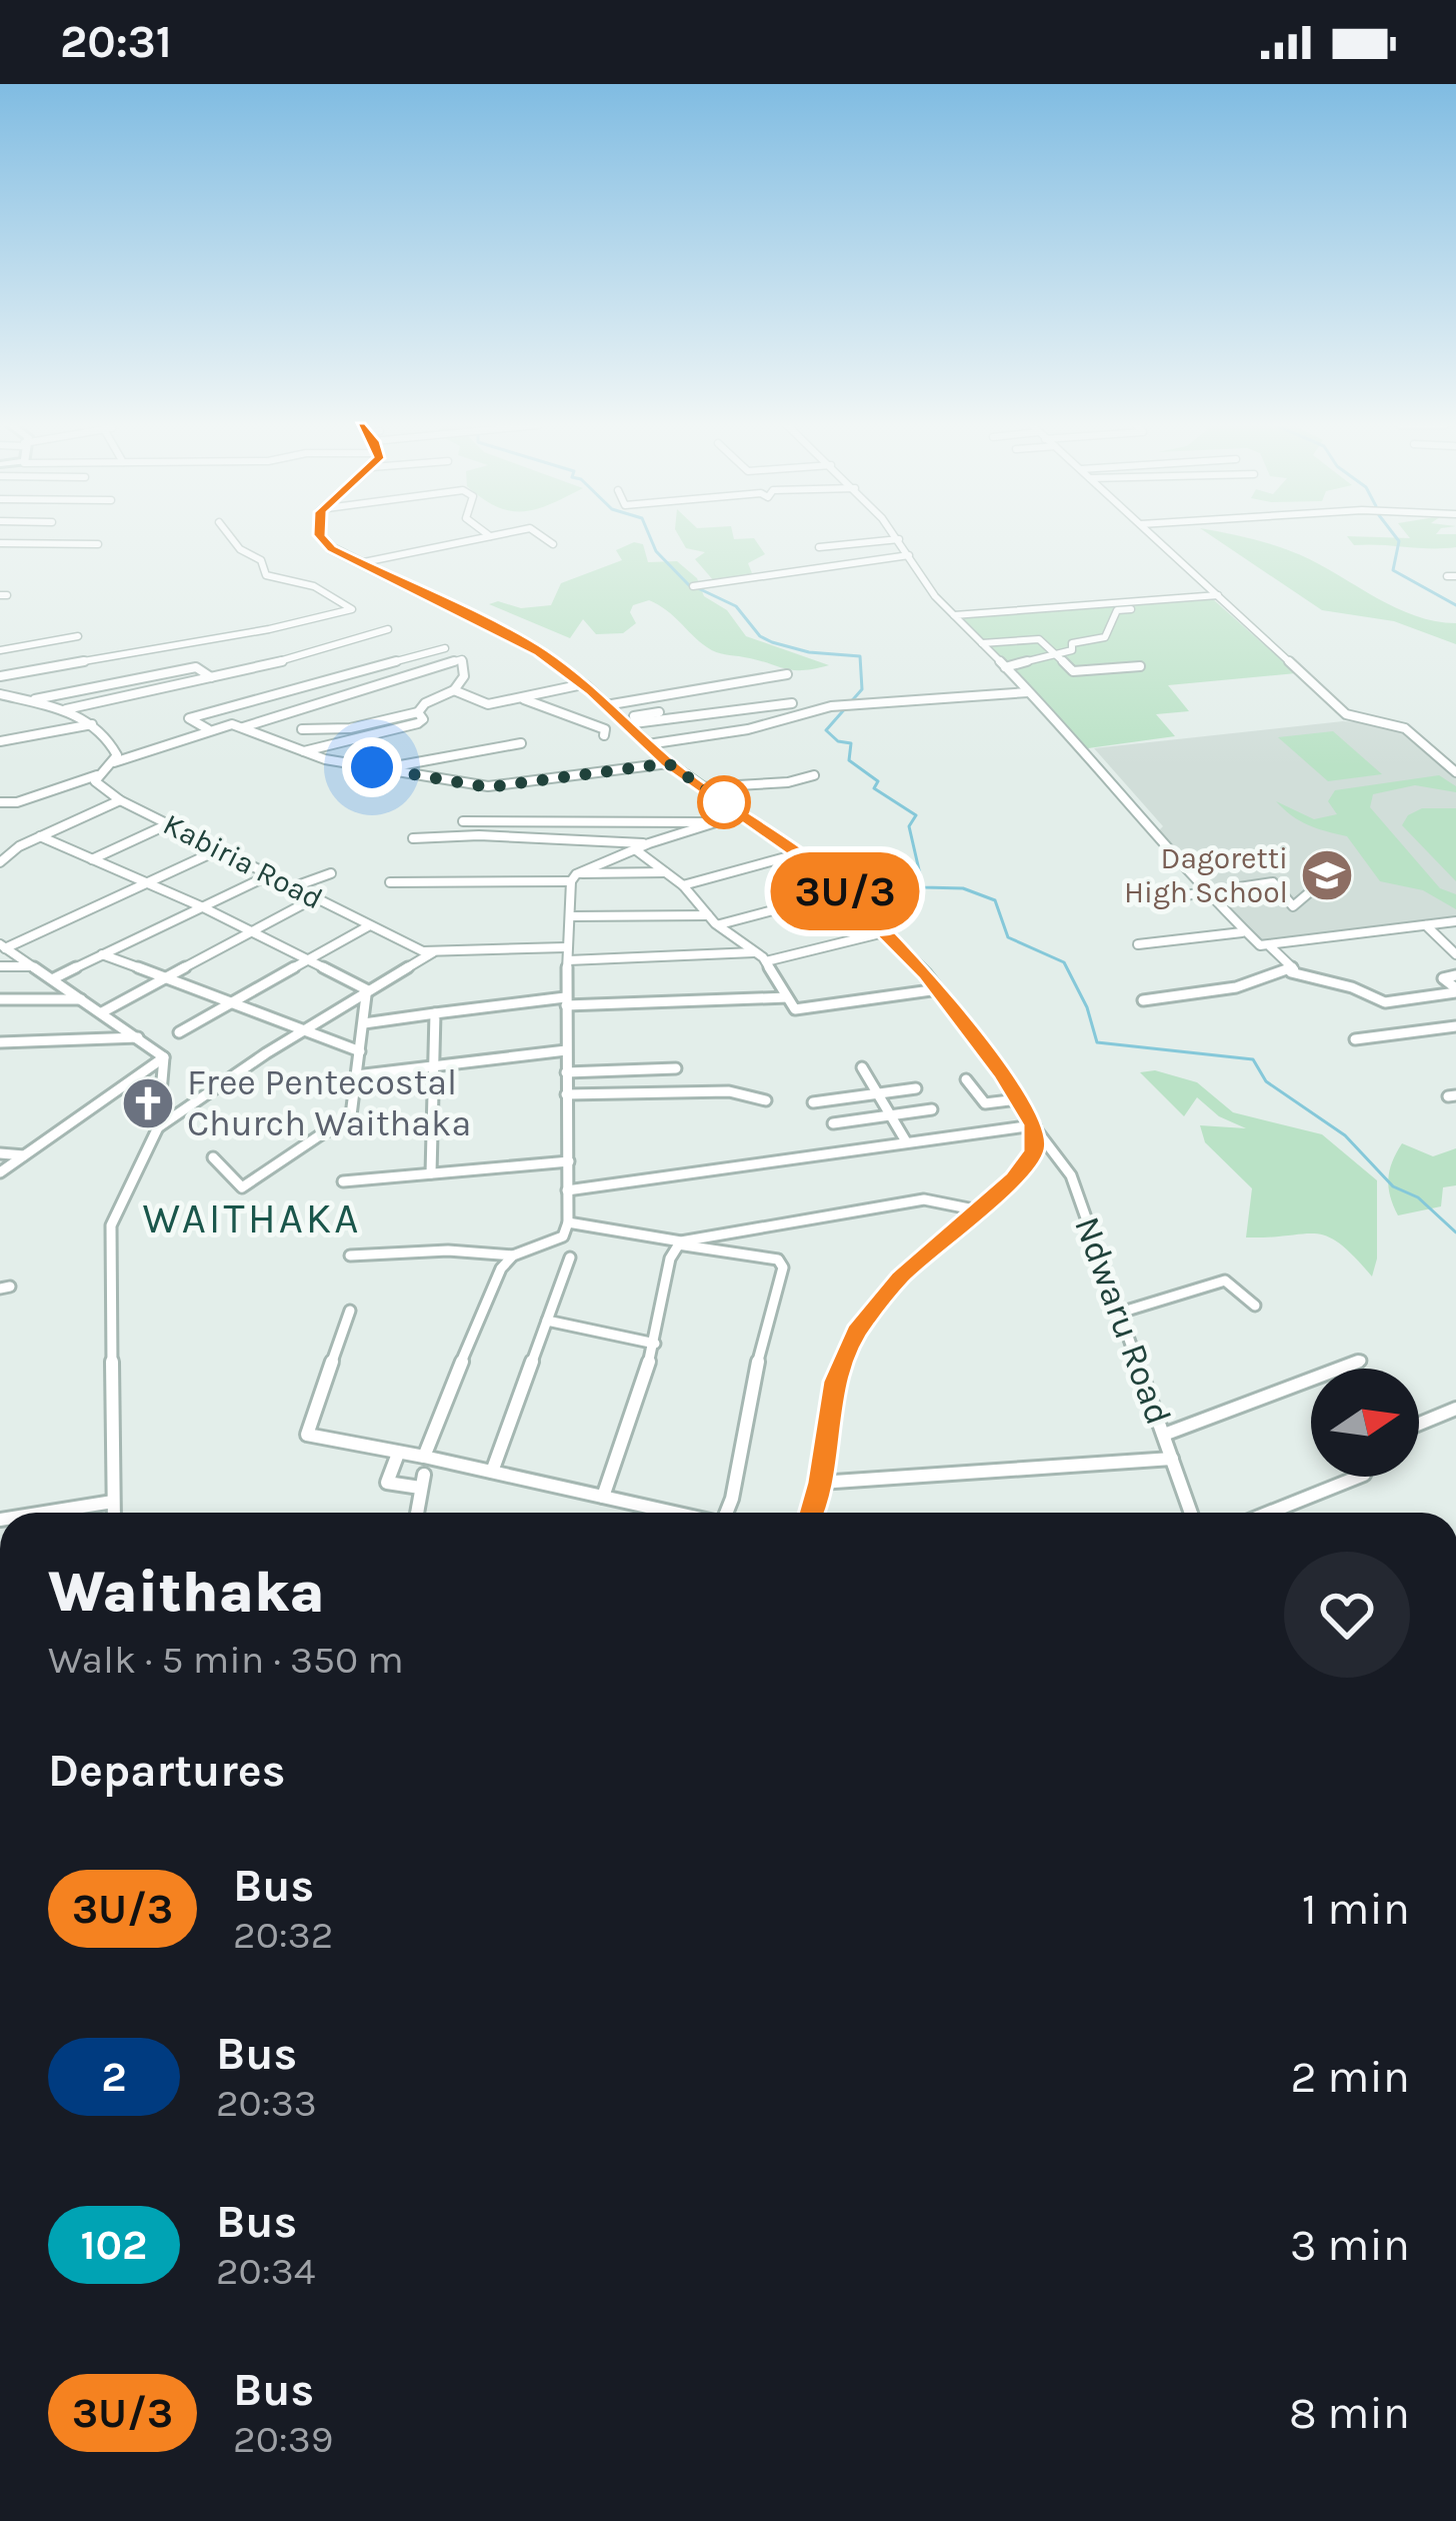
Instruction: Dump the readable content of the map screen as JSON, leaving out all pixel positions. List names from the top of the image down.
{
  "streets": {
    "street": ["Kabiria Road", "Ndwaru Road"]
  },
  "districts": ["WAITHAKA"],
  "places": {
    "school or university": ["Dagoretti High School"],
    "church": ["Free Pentecostal Church Waithaka"]
  },
  "lines": ["bus line 3U/3"],
  "north": "right",
  "page": {
    "status": "20:31",
    "on_map": "3U/3",
    "heading": [
      ["Waithaka", "Walk · 5 min · 350 m"],
      "Departures"
    ],
    "list": [
      {
        "mark": "3U/3",
        "name": "Bus",
        "note": "20:32",
        "value": "1 min"
      },
      {
        "mark": "2",
        "name": "Bus",
        "note": "20:33",
        "value": "2 min"
      },
      {
        "mark": "102",
        "name": "Bus",
        "note": "20:34",
        "value": "3 min"
      },
      {
        "mark": "3U/3",
        "name": "Bus",
        "note": "20:39",
        "value": "8 min"
      }
    ]
  }
}
